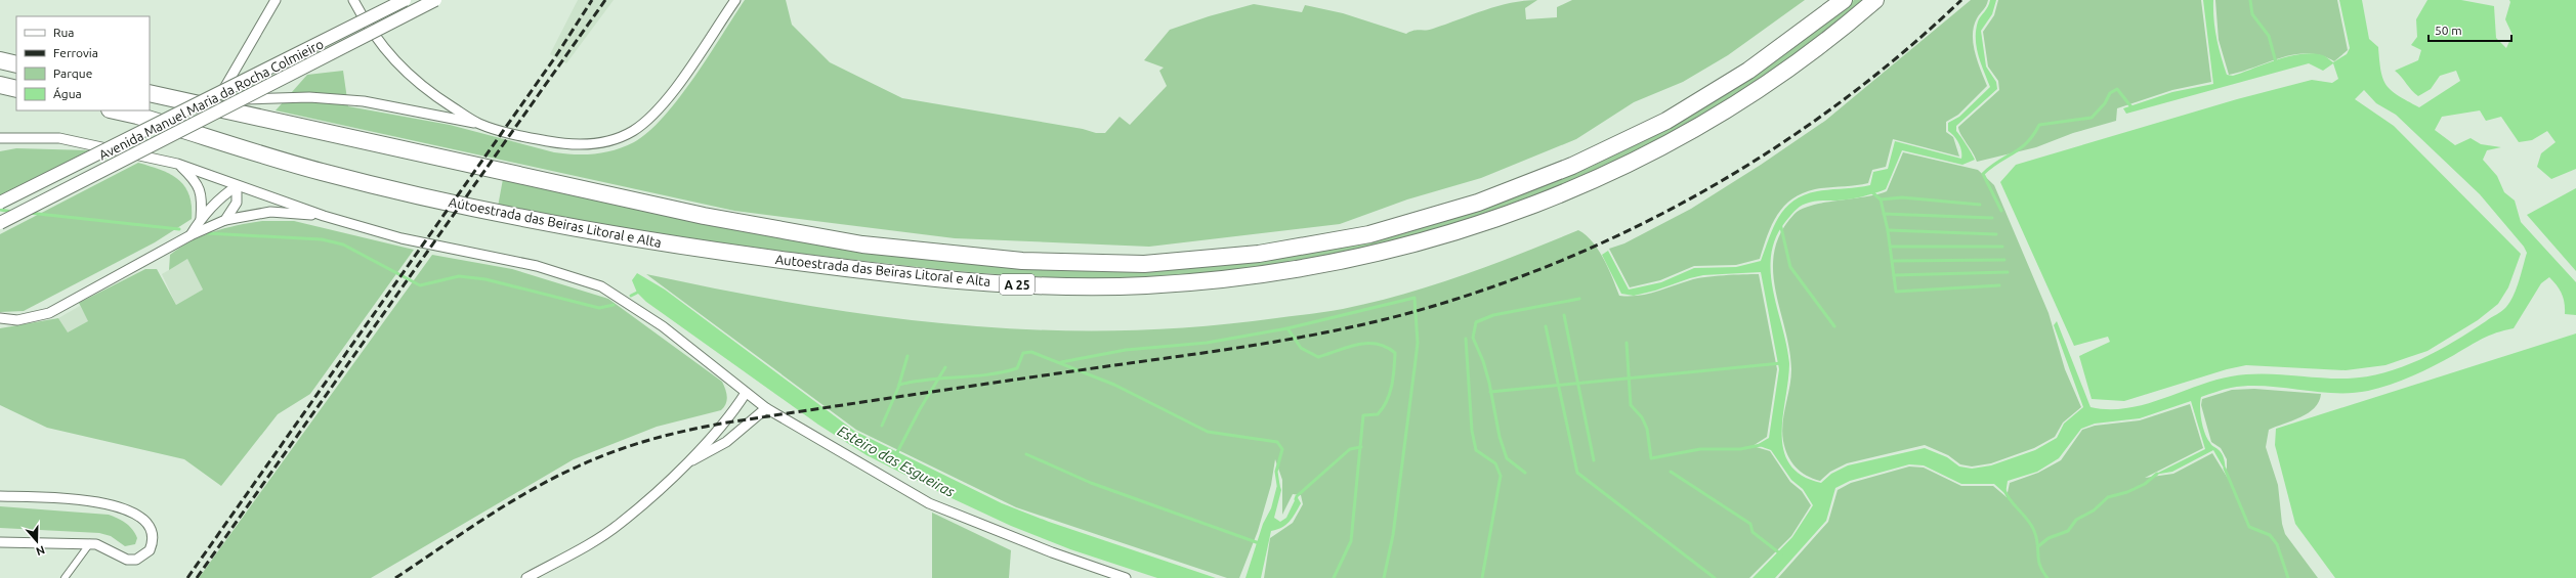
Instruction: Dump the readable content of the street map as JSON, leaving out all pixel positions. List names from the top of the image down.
{
  "streets": {
    "highway": ["Autoestrada das Beiras Litoral e Alta", "A 25"],
    "main road": ["Avenida Manuel Maria da Rocha Colmieiro"]
  },
  "water": ["Esteiro das Esgueiras"],
  "legend": [
    "Rua",
    "Ferrovia",
    "Parque",
    "Água"
  ],
  "scale_bar": "50 m",
  "north": "bottom"
}
